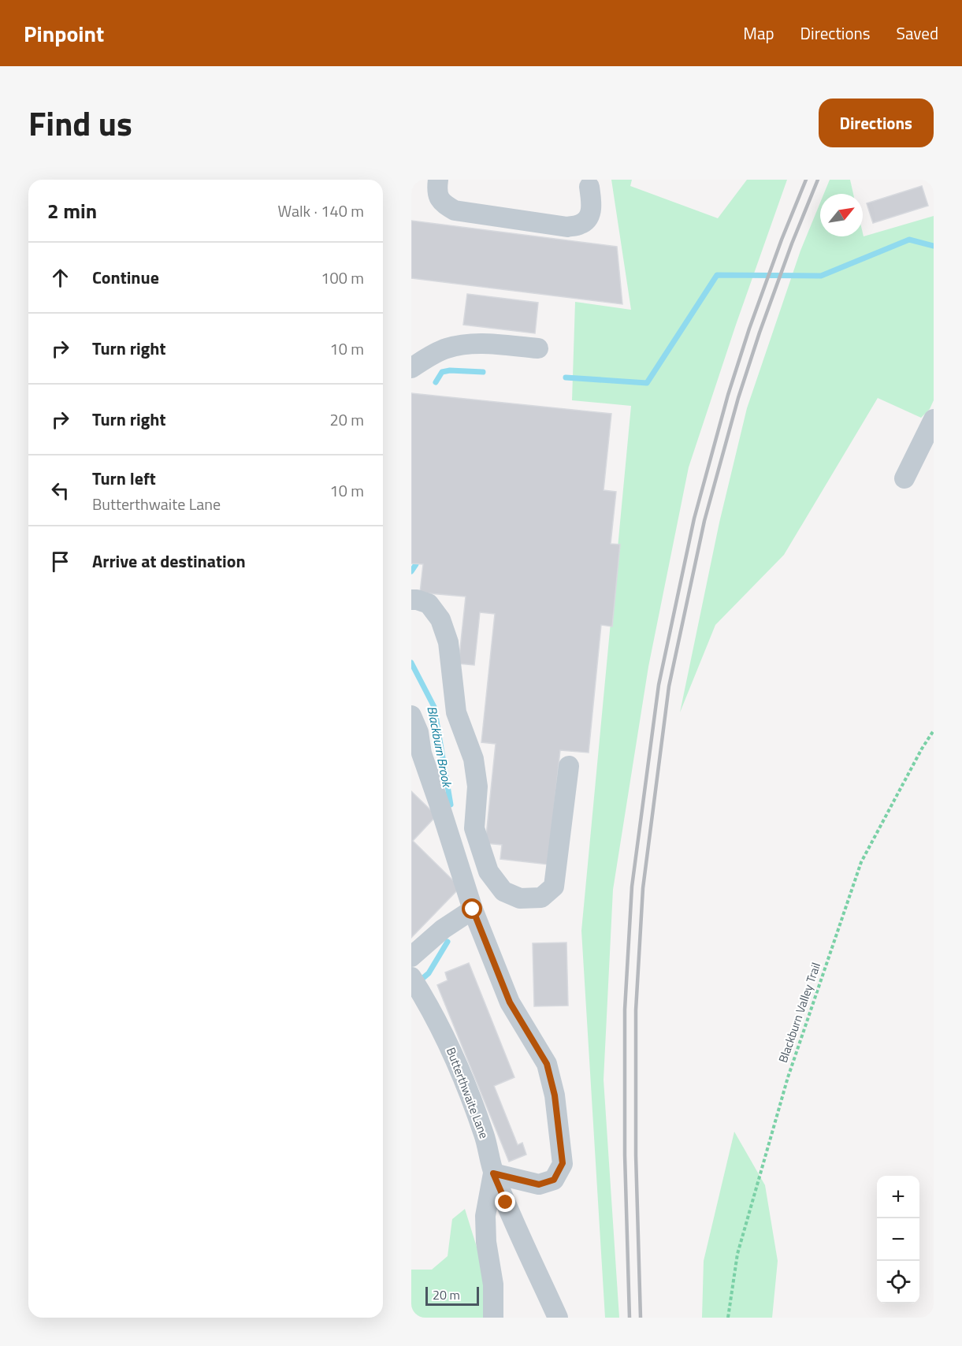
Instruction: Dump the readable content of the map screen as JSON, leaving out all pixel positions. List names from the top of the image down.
{
  "streets": {
    "street": ["Butterthwaite Lane"],
    "path": ["Blackburn Valley Trail"]
  },
  "water": ["Blackburn Brook"],
  "scale_bar": "20 m",
  "north": "top right",
  "page": {
    "header": "Pinpoint",
    "nav": ["Map", "Directions", "Saved"],
    "title": "Find us",
    "buttons": "Directions",
    "heading": ["2 min", "Walk · 140 m"],
    "list": [
      ["Continue", "100 m"],
      ["Turn right", "10 m"],
      ["Turn right", "20 m"],
      ["Turn left", "Butterthwaite Lane", "10 m"],
      "Arrive at destination"
    ],
    "map_buttons": ["+", "−"],
    "scale": "20 m"
  }
}
